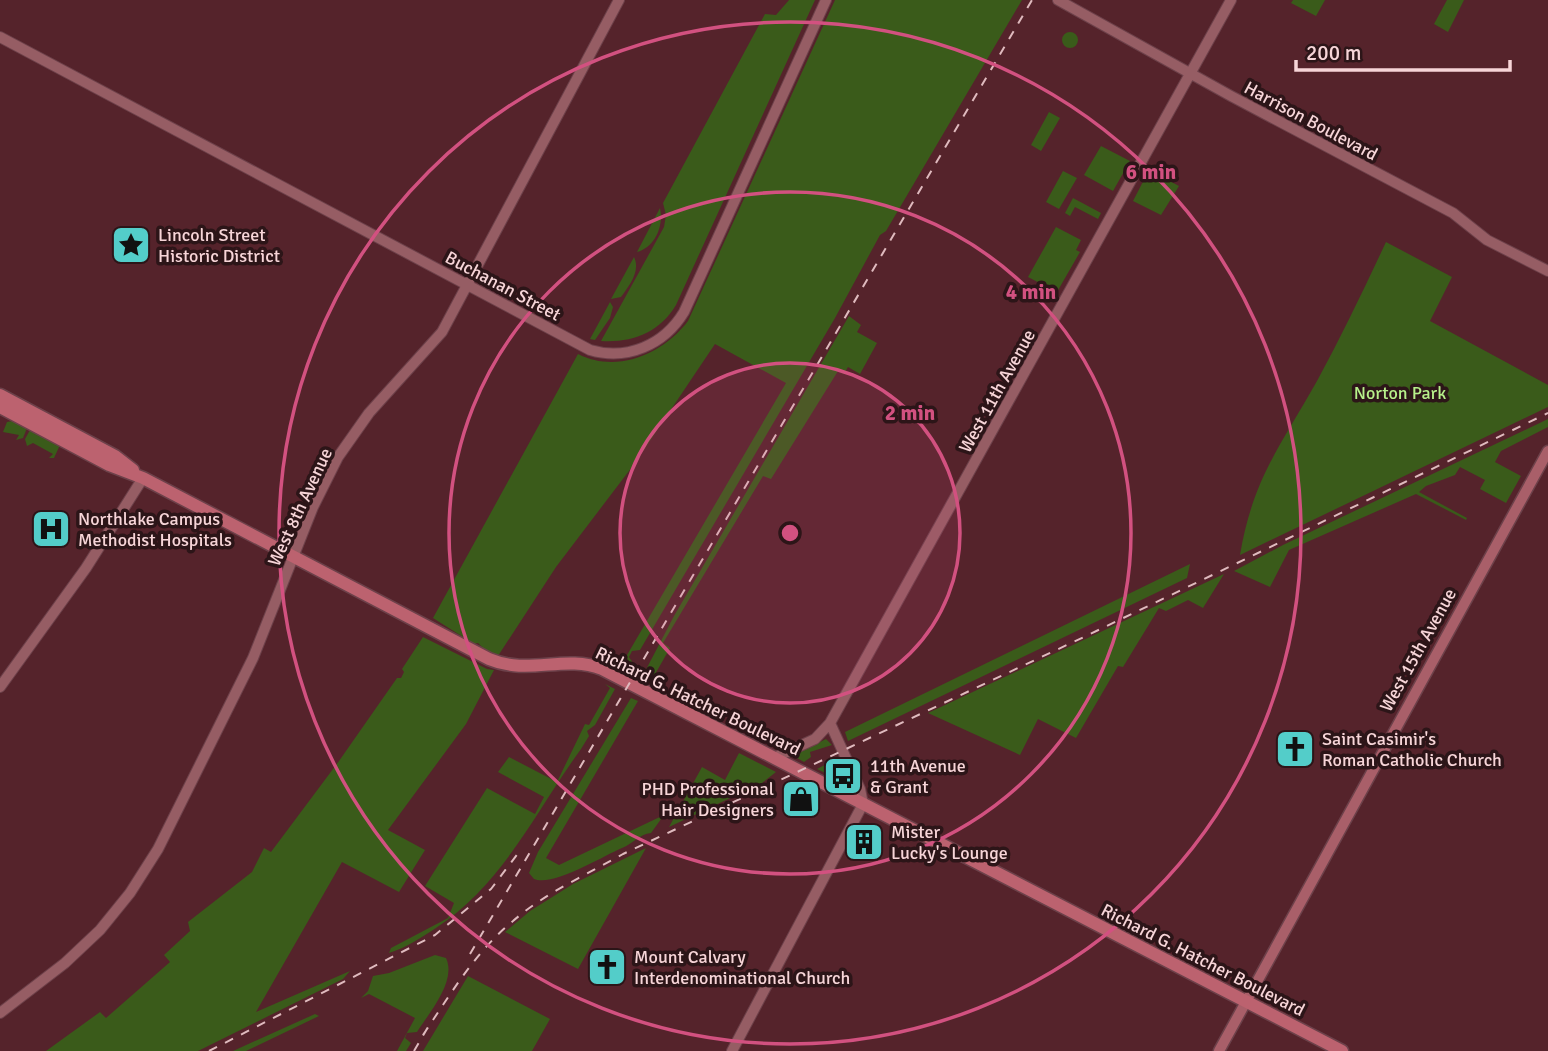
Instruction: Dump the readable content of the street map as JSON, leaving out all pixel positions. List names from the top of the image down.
{
  "streets": {
    "main road": ["West 15th Avenue", "Richard G. Hatcher Boulevard"],
    "street": [
      "Harrison Boulevard",
      "Buchanan Street",
      "West 11th Avenue",
      "West 8th Avenue"
    ]
  },
  "crossings": [
    ["Harrison Boulevard", "West 11th Avenue"],
    ["Buchanan Street", "West 8th Avenue"],
    ["West 11th Avenue", "Richard G. Hatcher Boulevard"],
    ["West 8th Avenue", "Richard G. Hatcher Boulevard"],
    ["West 15th Avenue", "Richard G. Hatcher Boulevard"]
  ],
  "parks": ["Norton Park"],
  "places": {
    "place": ["Lincoln Street Historic District"],
    "hospital": ["Northlake Campus Methodist Hospitals"],
    "church": ["Saint Casimir's Roman Catholic Church", "Mount Calvary Interdenominational Church"],
    "bus stop": ["11th Avenue & Grant"],
    "shop": ["PHD Professional Hair Designers"],
    "building": ["Mister Lucky's Lounge"]
  },
  "scale_bar": "200 m",
  "rings": ["6 min", "4 min", "2 min"]
}
